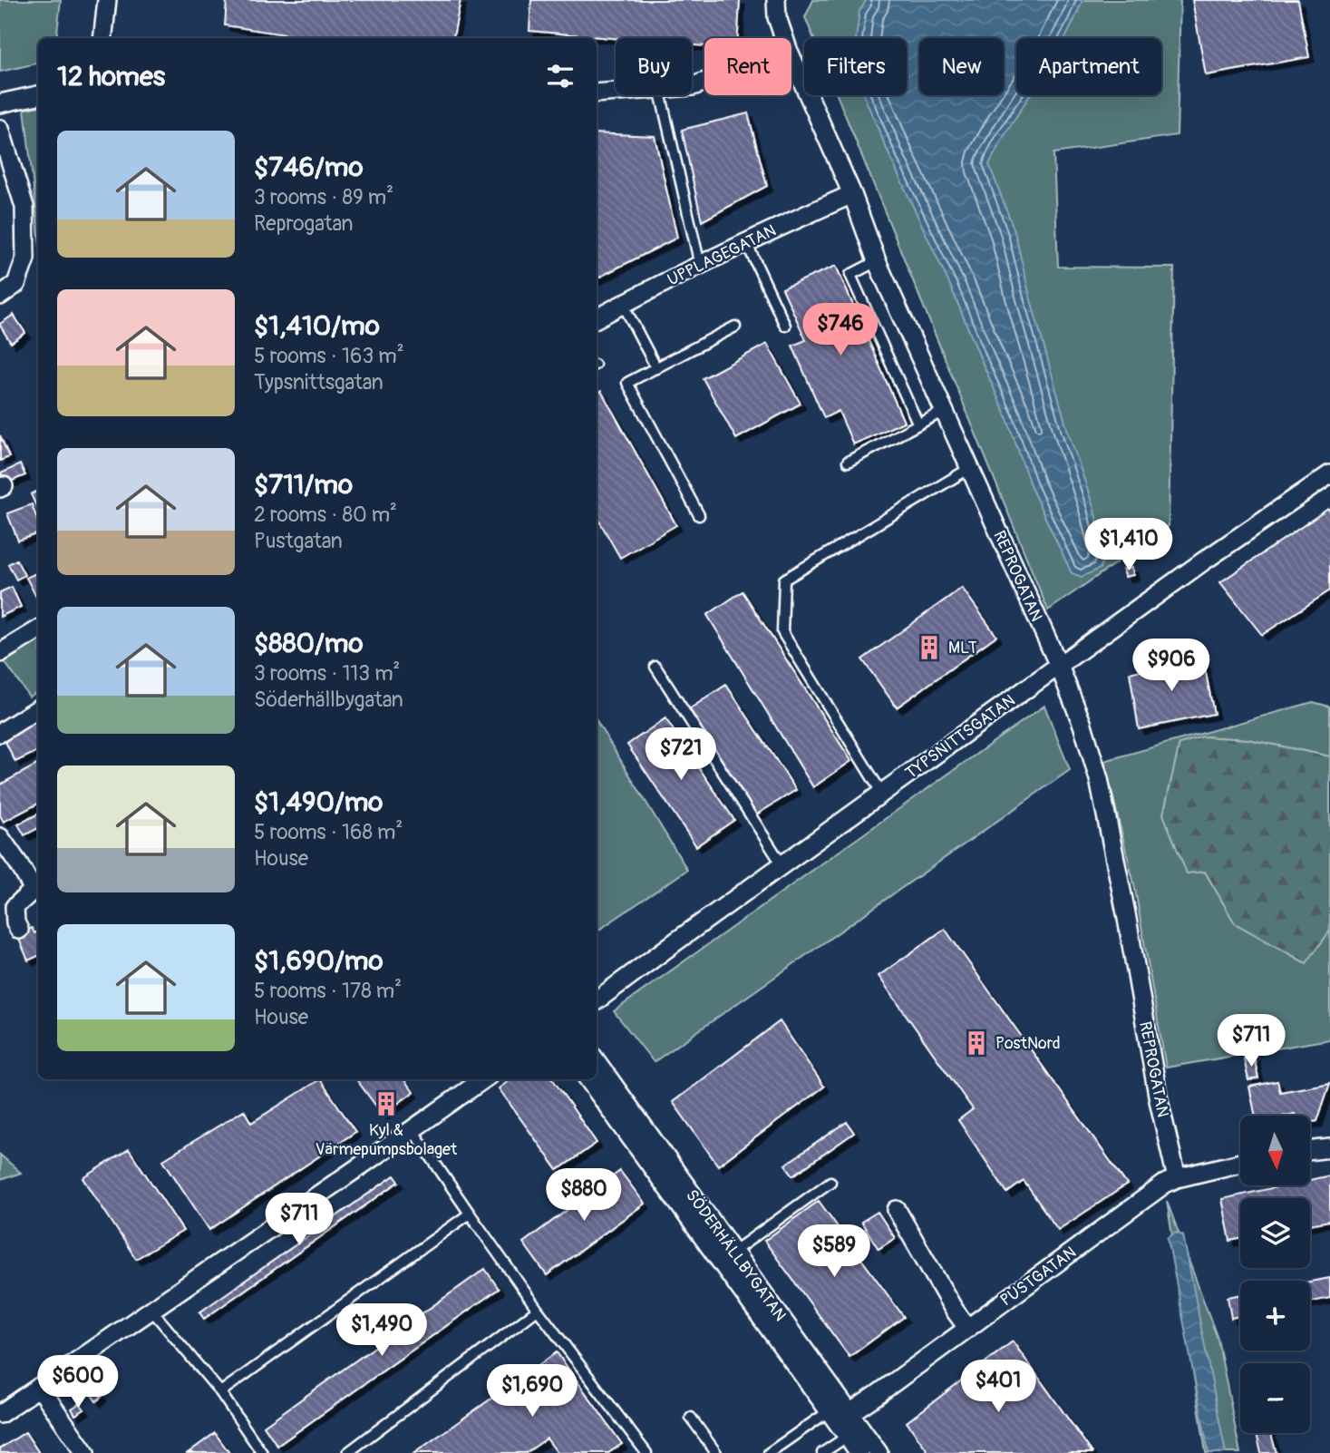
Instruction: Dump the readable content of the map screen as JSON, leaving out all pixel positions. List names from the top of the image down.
{
  "streets": {
    "street": [
      "UPPLAGEGATAN",
      "REPROGATAN",
      "TYPSNITTSGATAN",
      "SÖDERHÄLLBYGATAN",
      "PUSTGATAN"
    ]
  },
  "crossings": [
    ["UPPLAGEGATAN", "REPROGATAN"],
    ["REPROGATAN", "TYPSNITTSGATAN"],
    ["REPROGATAN", "PUSTGATAN"],
    ["SÖDERHÄLLBYGATAN", "PUSTGATAN"]
  ],
  "places": {
    "building": ["MLT", "PostNord", "Kyl & Värmepumpsbolaget"]
  },
  "north": "bottom",
  "page": {
    "chip": [
      "Buy",
      "Rent",
      "Filters",
      "New",
      "Apartment"
    ],
    "heading": "12 homes",
    "list": [
      {
        "name": "$746/mo",
        "note": "3 rooms · 89 m² · Reprogatan"
      },
      {
        "name": "$1,410/mo",
        "note": "5 rooms · 163 m² · Typsnittsgatan"
      },
      {
        "name": "$711/mo",
        "note": "2 rooms · 80 m² · Pustgatan"
      },
      {
        "name": "$880/mo",
        "note": "3 rooms · 113 m² · Söderhällbygatan"
      },
      {
        "name": "$1,490/mo",
        "note": "5 rooms · 168 m² · House"
      },
      {
        "name": "$1,690/mo",
        "note": "5 rooms · 178 m² · House"
      }
    ],
    "price": [
      "$746",
      "$1,410",
      "$906",
      "$721",
      "$711",
      "$880",
      "$711",
      "$589",
      "$1,490",
      "$600",
      "$401",
      "$1,690"
    ],
    "map_buttons": ["+", "−"]
  }
}
